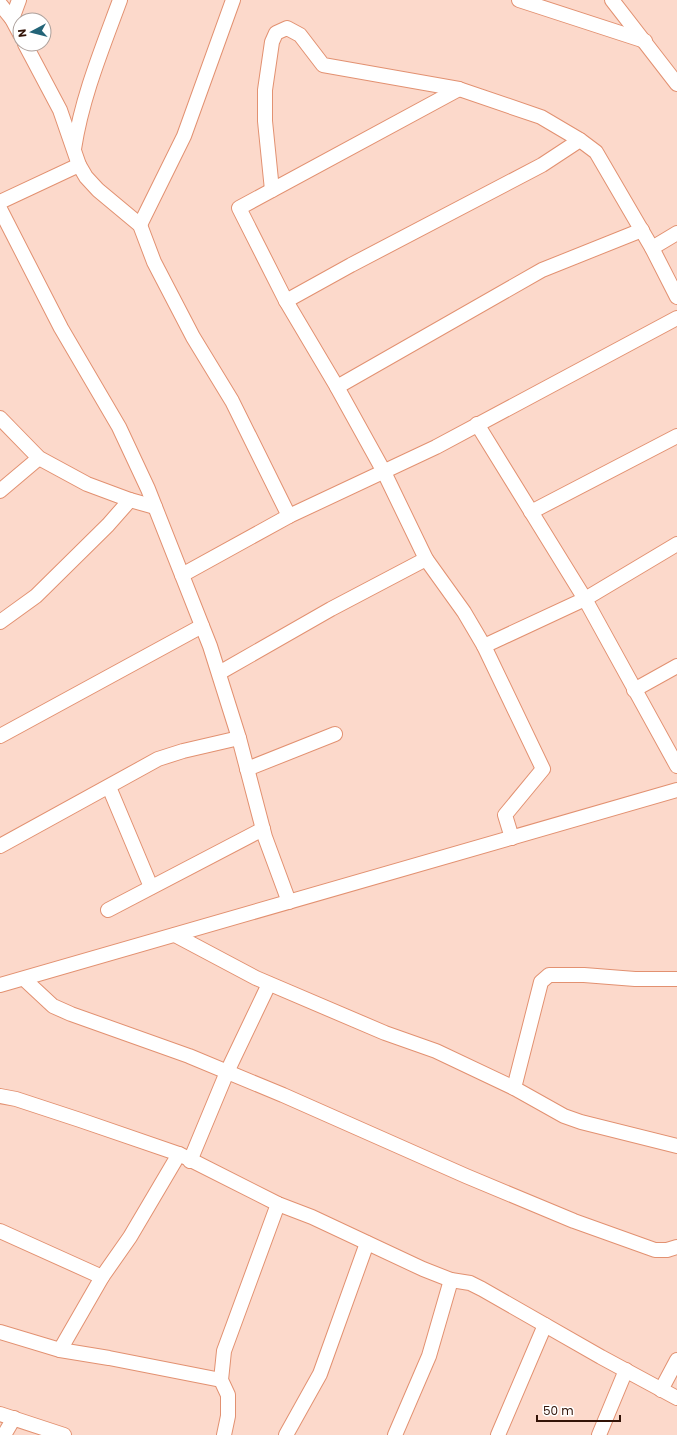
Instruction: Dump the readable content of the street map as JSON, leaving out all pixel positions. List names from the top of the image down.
{
  "scale_bar": "50 m",
  "north": "left"
}
